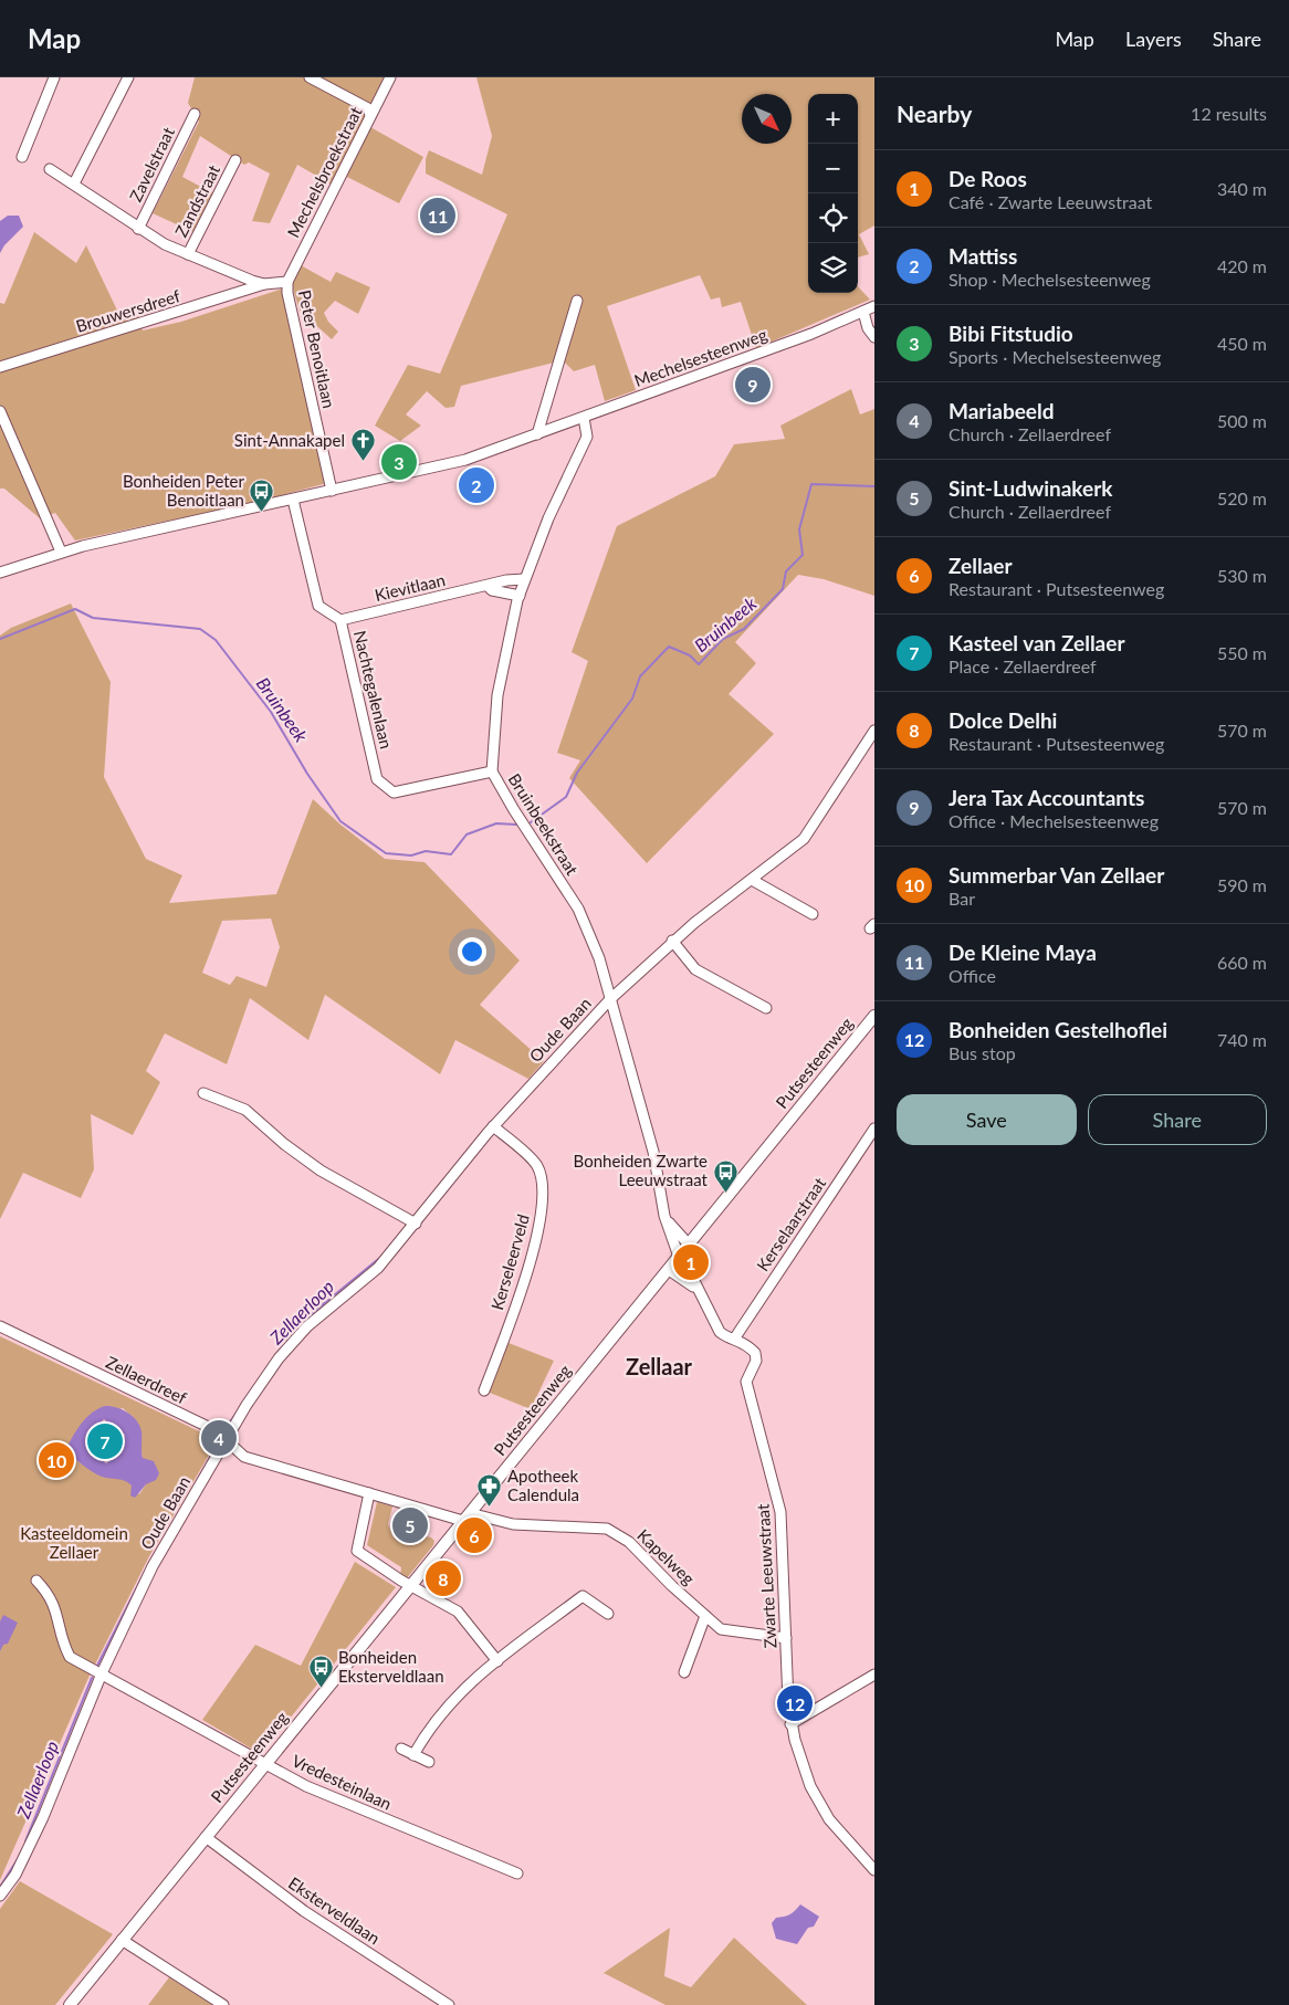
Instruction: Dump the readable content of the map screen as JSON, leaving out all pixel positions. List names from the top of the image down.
{
  "streets": {
    "main road": ["Putsesteenweg"],
    "street": [
      "Zavelstraat",
      "Mechelsbroekstraat",
      "Zandstraat",
      "Brouwersdreef",
      "Peter Benoitlaan",
      "Mechelsesteenweg",
      "Kievitlaan",
      "Nachtegalenlaan",
      "Bruinbeekstraat",
      "Oude Baan",
      "Kerselaarstraat",
      "Kerseleerveld",
      "Zellaerdreef",
      "Kapelweg",
      "Zwarte Leeuwstraat",
      "Vredesteinlaan",
      "Eksterveldlaan"
    ]
  },
  "crossings": [
    ["Zavelstraat", "Peter Benoitlaan"],
    ["Mechelsbroekstraat", "Peter Benoitlaan"],
    ["Zandstraat", "Peter Benoitlaan"],
    ["Brouwersdreef", "Peter Benoitlaan"],
    ["Peter Benoitlaan", "Mechelsesteenweg"],
    ["Mechelsesteenweg", "Nachtegalenlaan"],
    ["Mechelsesteenweg", "Bruinbeekstraat"],
    ["Kievitlaan", "Nachtegalenlaan"],
    ["Kievitlaan", "Bruinbeekstraat"],
    ["Nachtegalenlaan", "Bruinbeekstraat"],
    ["Bruinbeekstraat", "Oude Baan"],
    ["Bruinbeekstraat", "Putsesteenweg"],
    ["Bruinbeekstraat", "Zwarte Leeuwstraat"],
    ["Oude Baan", "Kerseleerveld"],
    ["Oude Baan", "Zellaerdreef"],
    ["Oude Baan", "Vredesteinlaan"],
    ["Putsesteenweg", "Zellaerdreef"],
    ["Putsesteenweg", "Kapelweg"],
    ["Putsesteenweg", "Zwarte Leeuwstraat"],
    ["Putsesteenweg", "Vredesteinlaan"],
    ["Putsesteenweg", "Eksterveldlaan"],
    ["Kerselaarstraat", "Zwarte Leeuwstraat"],
    ["Zellaerdreef", "Kapelweg"],
    ["Kapelweg", "Zwarte Leeuwstraat"]
  ],
  "districts": ["Zellaar"],
  "water": ["Bruinbeek", "Zellaerloop"],
  "parks": ["Kasteeldomein Zellaer"],
  "places": {
    "church": ["Sint-Annakapel"],
    "bus stop": ["Bonheiden Peter Benoitlaan", "Bonheiden Zwarte Leeuwstraat", "Bonheiden Eksterveldlaan"],
    "pharmacy": ["Apotheek Calendula"]
  },
  "north": "bottom right",
  "page": {
    "header": "Map",
    "nav": ["Map", "Layers", "Share"],
    "heading": ["Nearby", "12 results"],
    "map_buttons": ["+", "−"],
    "list": [
      {
        "mark": "1",
        "name": "De Roos",
        "note": "Café · Zwarte Leeuwstraat",
        "value": "340 m"
      },
      {
        "mark": "2",
        "name": "Mattiss",
        "note": "Shop · Mechelsesteenweg",
        "value": "420 m"
      },
      {
        "mark": "3",
        "name": "Bibi Fitstudio",
        "note": "Sports · Mechelsesteenweg",
        "value": "450 m"
      },
      {
        "mark": "4",
        "name": "Mariabeeld",
        "note": "Church · Zellaerdreef",
        "value": "500 m"
      },
      {
        "mark": "5",
        "name": "Sint-Ludwinakerk",
        "note": "Church · Zellaerdreef",
        "value": "520 m"
      },
      {
        "mark": "6",
        "name": "Zellaer",
        "note": "Restaurant · Putsesteenweg",
        "value": "530 m"
      },
      {
        "mark": "7",
        "name": "Kasteel van Zellaer",
        "note": "Place · Zellaerdreef",
        "value": "550 m"
      },
      {
        "mark": "8",
        "name": "Dolce Delhi",
        "note": "Restaurant · Putsesteenweg",
        "value": "570 m"
      },
      {
        "mark": "9",
        "name": "Jera Tax Accountants",
        "note": "Office · Mechelsesteenweg",
        "value": "570 m"
      },
      {
        "mark": "10",
        "name": "Summerbar Van Zellaer",
        "note": "Bar",
        "value": "590 m"
      },
      {
        "mark": "11",
        "name": "De Kleine Maya",
        "note": "Office",
        "value": "660 m"
      },
      {
        "mark": "12",
        "name": "Bonheiden Gestelhoflei",
        "note": "Bus stop",
        "value": "740 m"
      }
    ],
    "pins": [
      "11",
      "9",
      "3",
      "2",
      "1",
      "4",
      "7",
      "10",
      "5",
      "6",
      "8",
      "12"
    ],
    "buttons": ["Save", "Share"]
  }
}
